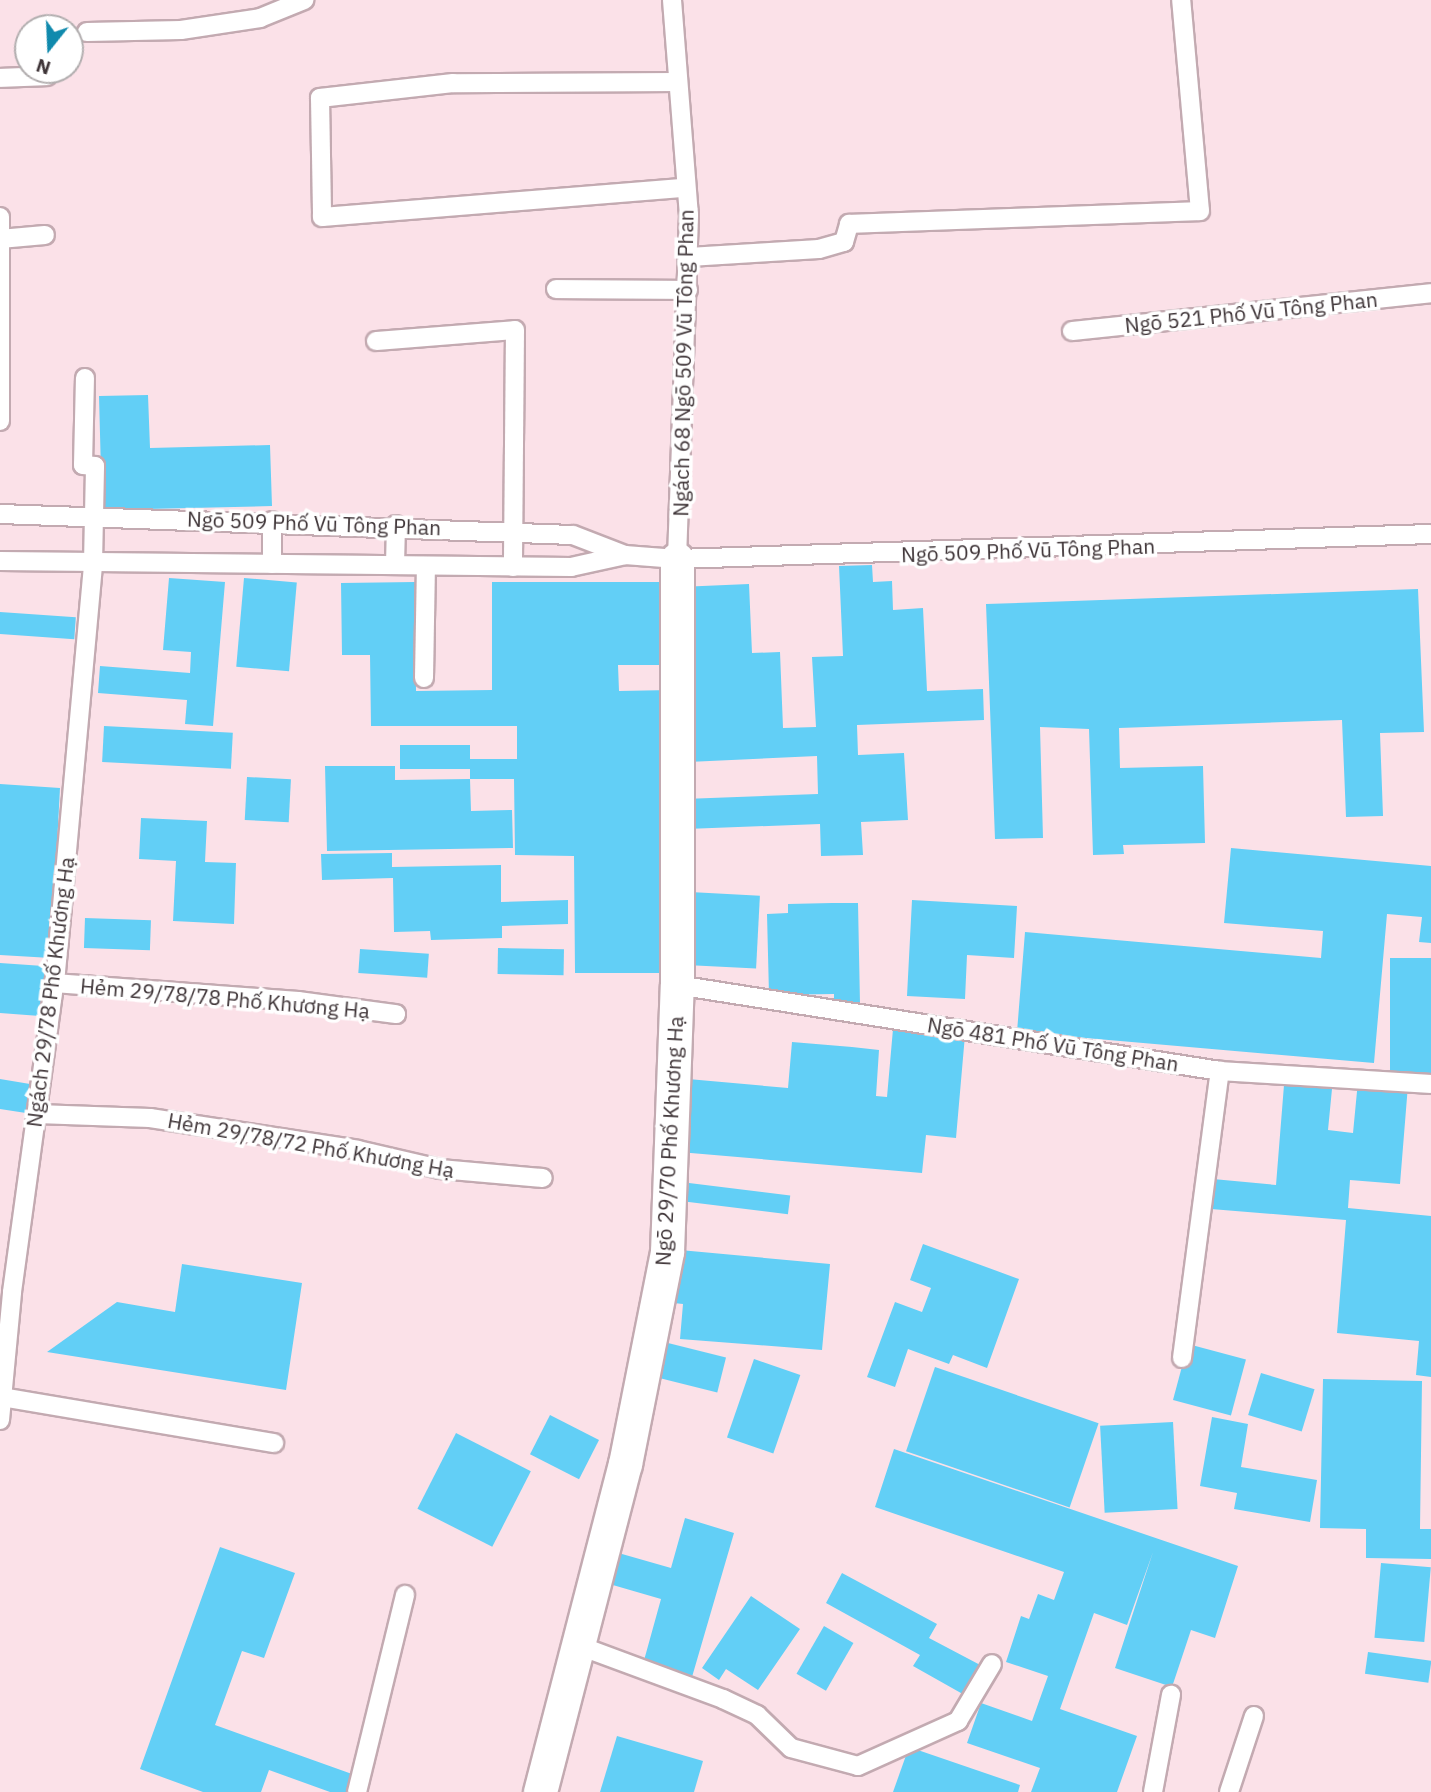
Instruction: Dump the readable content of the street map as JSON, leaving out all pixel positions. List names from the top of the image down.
{
  "streets": {
    "street": ["Ngõ 29/70 Phố Khương Hạ"],
    "lane": [
      "Ngõ 521 Phố Vũ Tông Phan",
      "Ngách 68 Ngõ 509 Vũ Tông Phan",
      "Ngõ 509 Phố Vũ Tông Phan",
      "Ngách 29/78 Phố Khương Hạ",
      "Hẻm 29/78/78 Phố Khương Hạ",
      "Ngõ 481 Phố Vũ Tông Phan",
      "Hẻm 29/78/72 Phố Khương Hạ"
    ]
  },
  "crossings": [
    ["Ngách 68 Ngõ 509 Vũ Tông Phan", "Ngõ 509 Phố Vũ Tông Phan"],
    ["Ngách 68 Ngõ 509 Vũ Tông Phan", "Ngõ 29/70 Phố Khương Hạ"],
    ["Ngõ 509 Phố Vũ Tông Phan", "Ngách 29/78 Phố Khương Hạ"],
    ["Ngõ 509 Phố Vũ Tông Phan", "Ngõ 29/70 Phố Khương Hạ"],
    ["Ngách 29/78 Phố Khương Hạ", "Hẻm 29/78/78 Phố Khương Hạ"],
    ["Ngách 29/78 Phố Khương Hạ", "Hẻm 29/78/72 Phố Khương Hạ"],
    ["Ngõ 481 Phố Vũ Tông Phan", "Ngõ 29/70 Phố Khương Hạ"]
  ],
  "north": "bottom"
}
